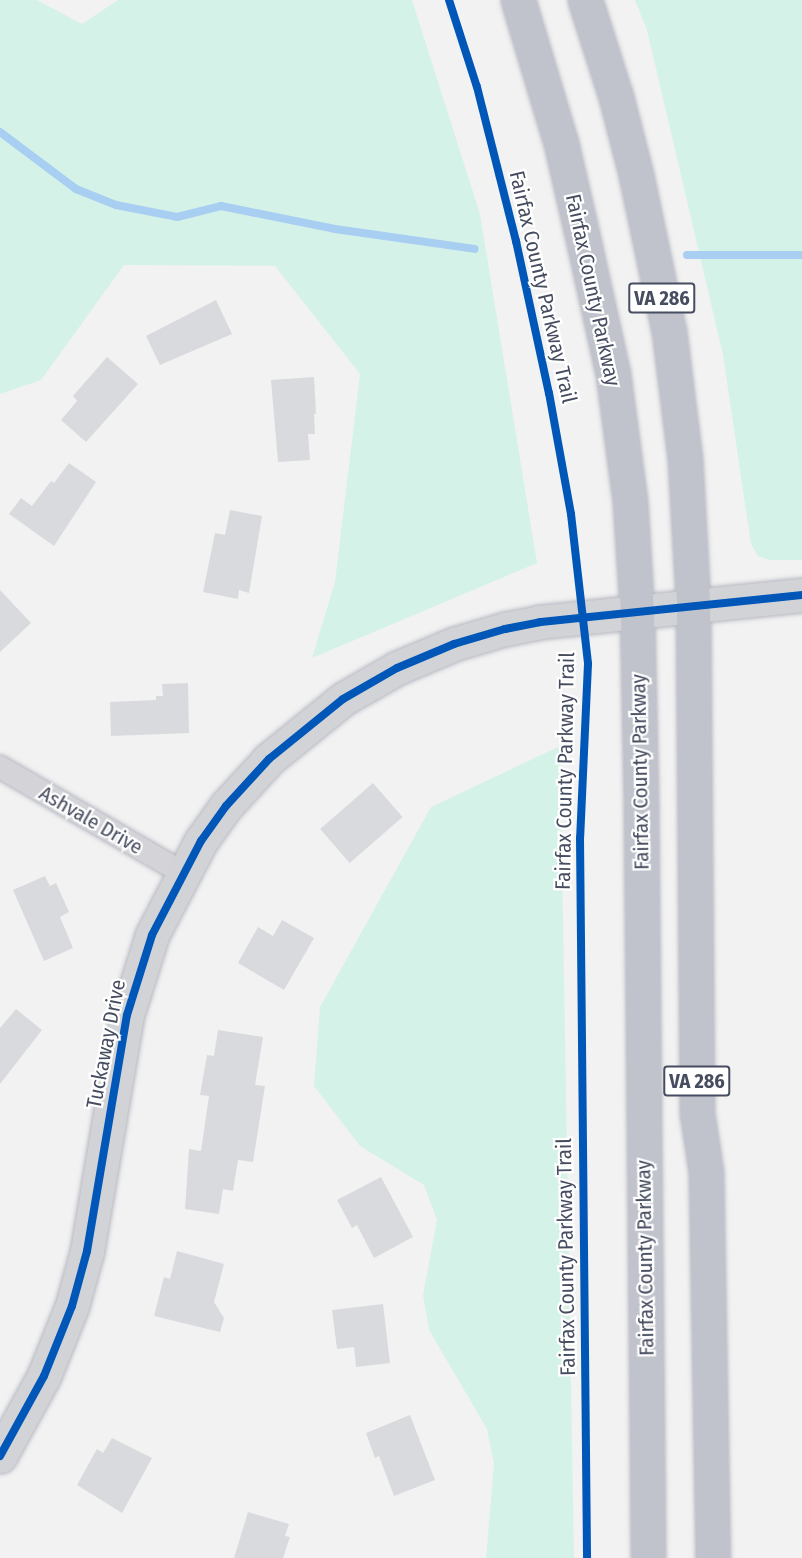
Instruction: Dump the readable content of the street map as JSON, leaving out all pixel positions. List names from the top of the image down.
{
  "streets": {
    "highway": ["Fairfax County Parkway", "VA 286"],
    "street": ["Ashvale Drive", "Tuckaway Drive"],
    "cycle path": ["Fairfax County Parkway Trail"]
  },
  "crossings": [
    ["Fairfax County Parkway", "Tuckaway Drive"],
    ["VA 286", "Tuckaway Drive"],
    ["Ashvale Drive", "Tuckaway Drive"]
  ]
}
